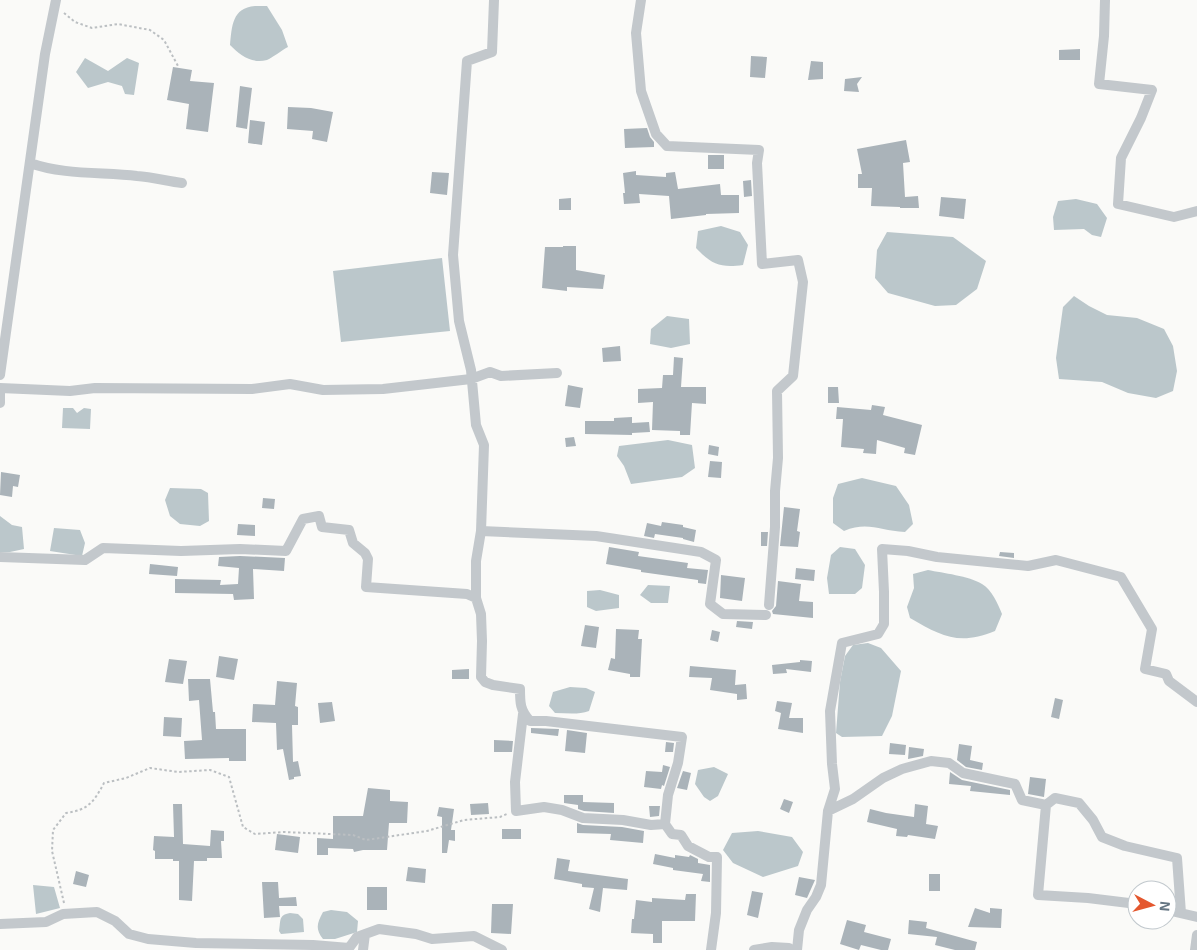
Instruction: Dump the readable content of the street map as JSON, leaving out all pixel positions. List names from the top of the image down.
{
  "north": "right"
}
